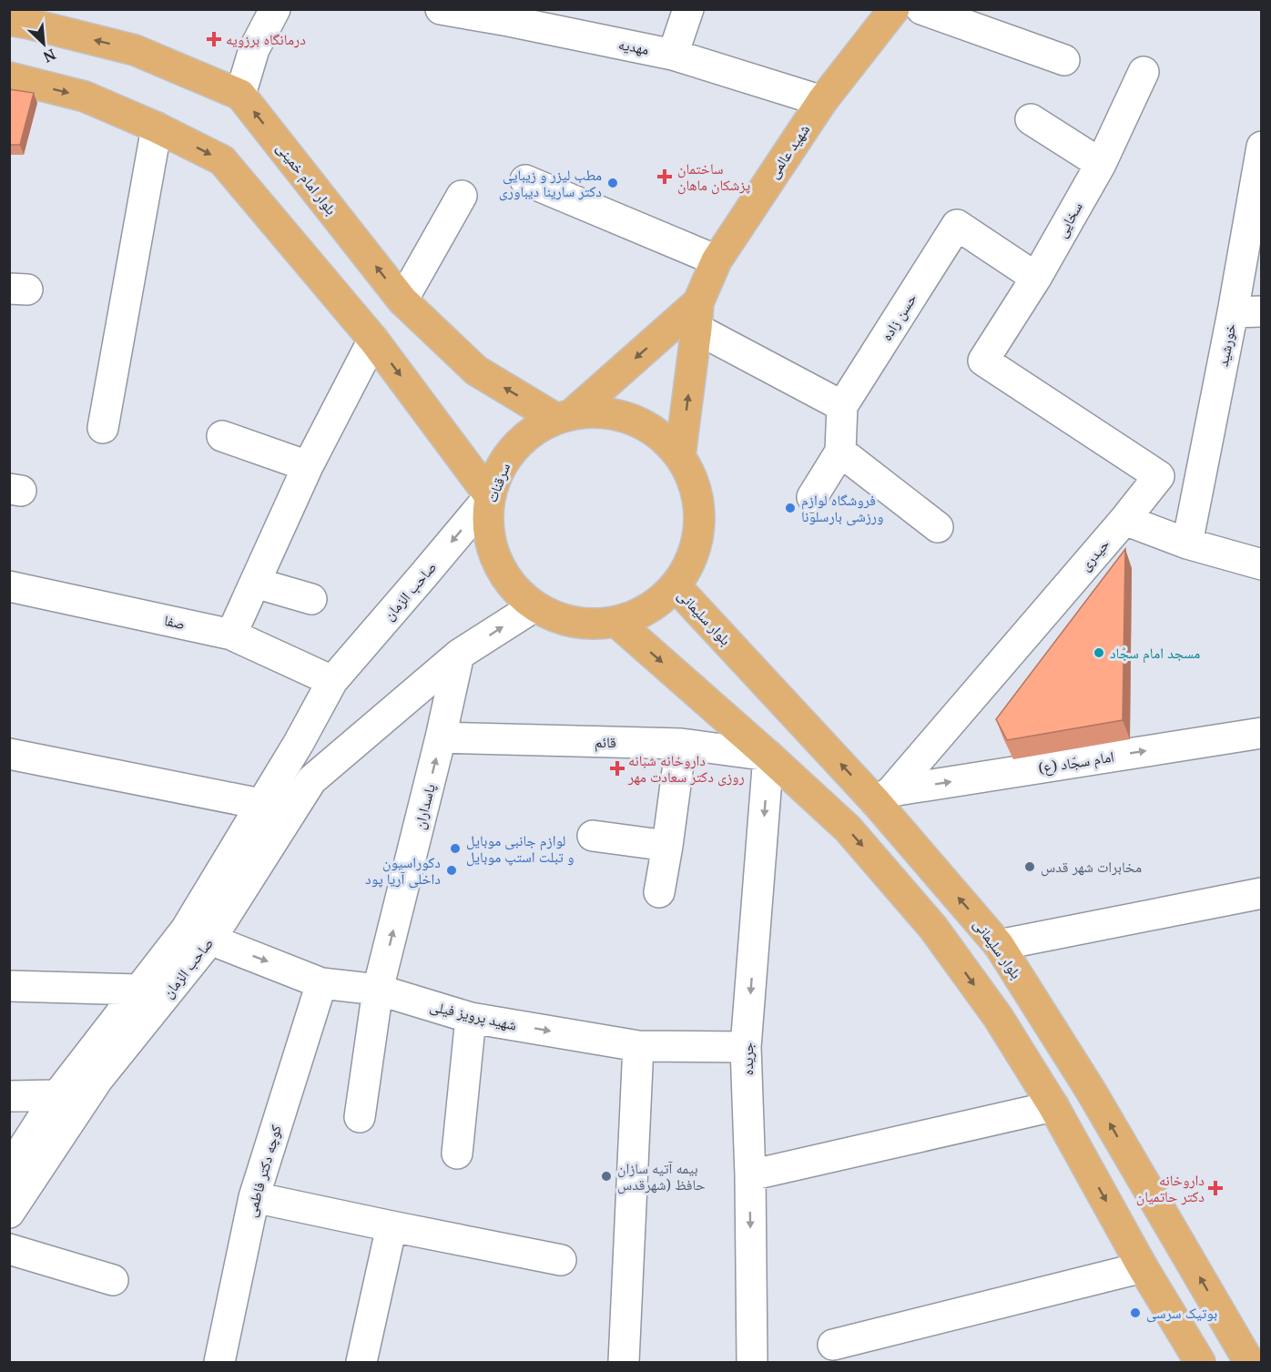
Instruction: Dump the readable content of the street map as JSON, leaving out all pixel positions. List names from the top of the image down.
{
  "streets": {
    "main road": [
      "شهید عالمی",
      "بلوار امام خمینی",
      "سرقنات",
      "بلوار سلیمانی"
    ],
    "street": [
      "مهدیه",
      "سخایی",
      "حسن زاده",
      "خورشید",
      "حیدری",
      "صاحب الزمان",
      "صفا",
      "قائم",
      "امام سجّاد (ع)",
      "پاسداران",
      "شهید پرویز فیلی",
      "جریده",
      "کوچه دکتر فاطمی"
    ]
  },
  "crossings": [
    ["مهدیه", "شهید عالمی"],
    ["شهید عالمی", "بلوار امام خمینی"],
    ["شهید عالمی", "سرقنات"],
    ["بلوار امام خمینی", "سرقنات"],
    ["سخایی", "حسن زاده"],
    ["سخایی", "حیدری"],
    ["سرقنات", "صاحب الزمان"],
    ["سرقنات", "بلوار سلیمانی"],
    ["سرقنات", "پاسداران"],
    ["حیدری", "بلوار سلیمانی"],
    ["حیدری", "امام سجّاد (ع)"],
    ["صاحب الزمان", "صفا"],
    ["صاحب الزمان", "پاسداران"],
    ["صاحب الزمان", "شهید پرویز فیلی"],
    ["بلوار سلیمانی", "امام سجّاد (ع)"],
    ["قائم", "پاسداران"],
    ["قائم", "جریده"],
    ["پاسداران", "شهید پرویز فیلی"],
    ["شهید پرویز فیلی", "جریده"],
    ["شهید پرویز فیلی", "کوچه دکتر فاطمی"]
  ],
  "places": {
    "health": [
      "درمانگاه برزویه",
      "ساختمان پزشکان ماهان",
      "داروخانه شبانه روزی دکتر سعادت مهر",
      "داروخانه دکتر حاتمیان"
    ],
    "other": [
      "مطب لیزر و زیبایی دکتر سارینا دیباوری",
      "فروشگاه لوازم ورزشی بارسلونا",
      "مسجد امام سجّاد",
      "لوازم جانبی موبایل و تبلت استپ موبایل",
      "مخابرات شهر قدس",
      "دکوراسیون داخلی آریا پود",
      "بیمه آتیه سازان حافظ (شهرقدس",
      "بوتیک سرسی"
    ]
  },
  "north": "bottom right"
}
